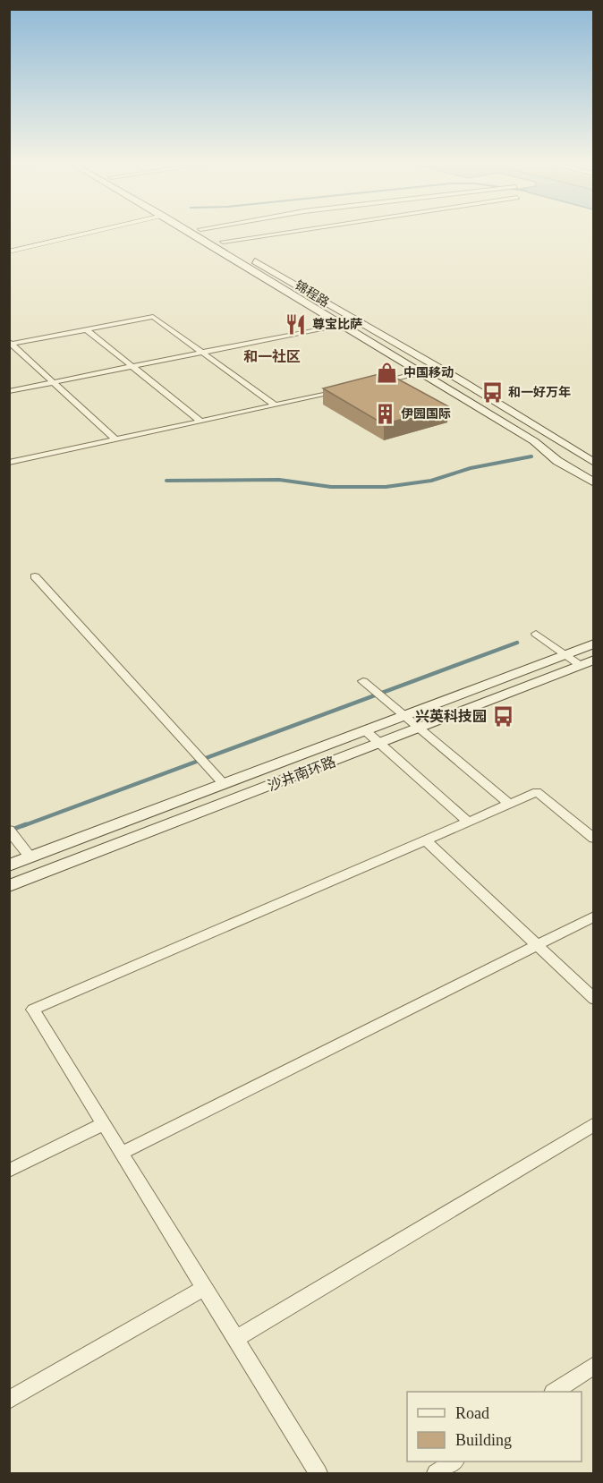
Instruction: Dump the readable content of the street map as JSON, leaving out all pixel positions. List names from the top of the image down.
{
  "streets": {
    "main road": ["锦程路", "沙井南环路"]
  },
  "districts": ["和一社区"],
  "places": {
    "restaurant": ["尊宝比萨"],
    "shop": ["中国移动"],
    "bus stop": ["和一好万年", "兴英科技园"],
    "building": ["伊园国际"]
  },
  "legend": ["Road", "Building"]
}
